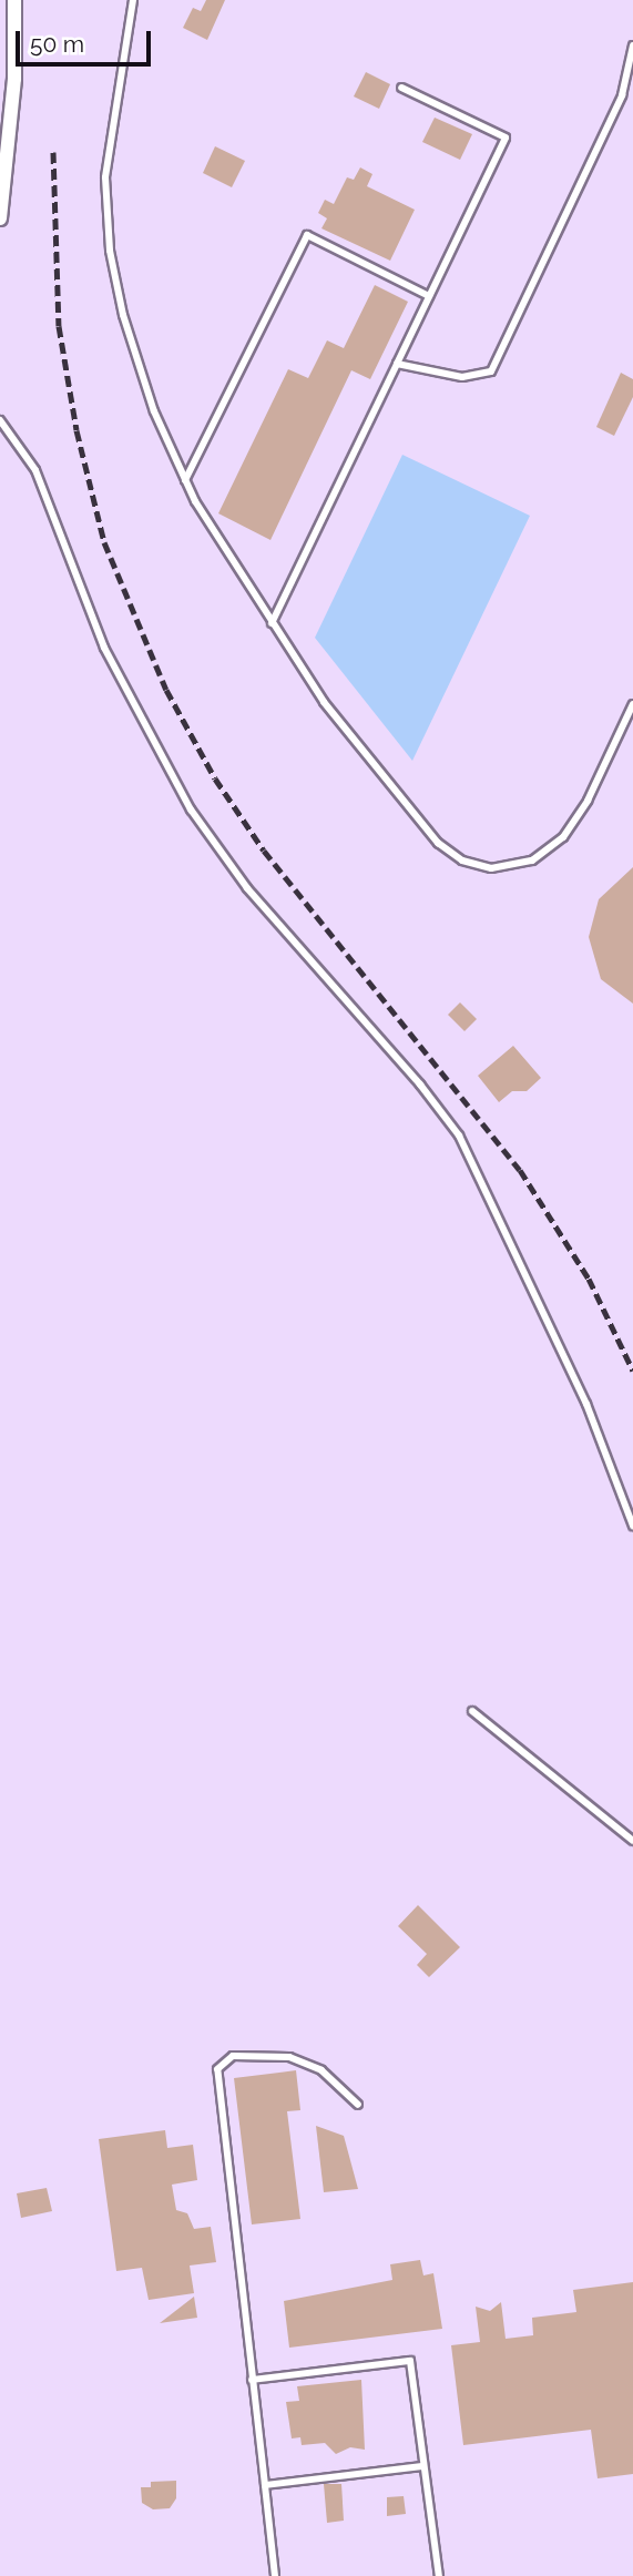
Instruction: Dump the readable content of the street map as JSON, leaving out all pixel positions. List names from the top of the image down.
{
  "scale_bar": "50 m"
}
